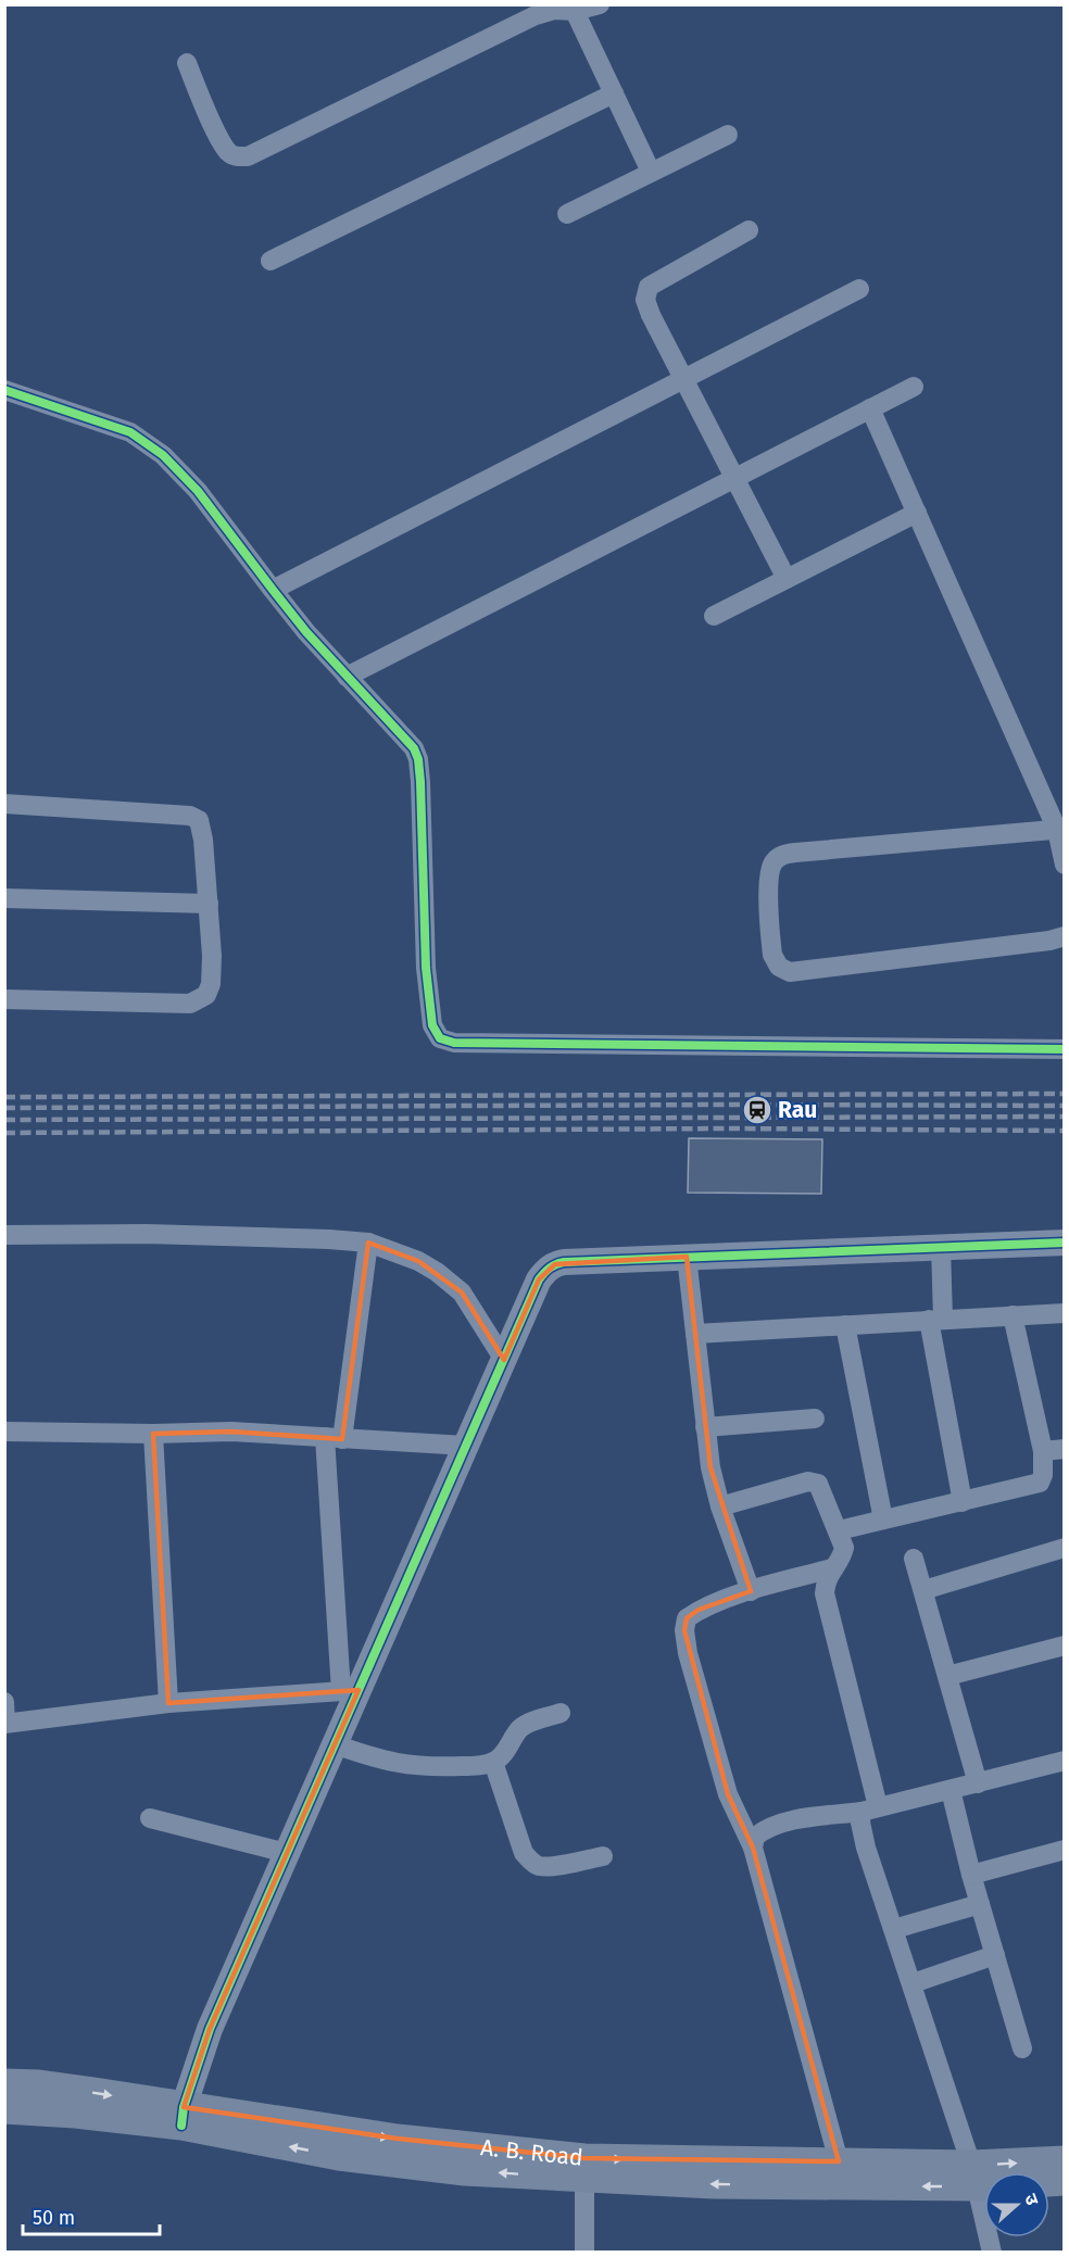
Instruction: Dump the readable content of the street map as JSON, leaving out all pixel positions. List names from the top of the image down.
{
  "streets": {
    "main road": ["A. B. Road"]
  },
  "places": {
    "station": ["Rau"]
  },
  "scale_bar": "50 m",
  "north": "right"
}
